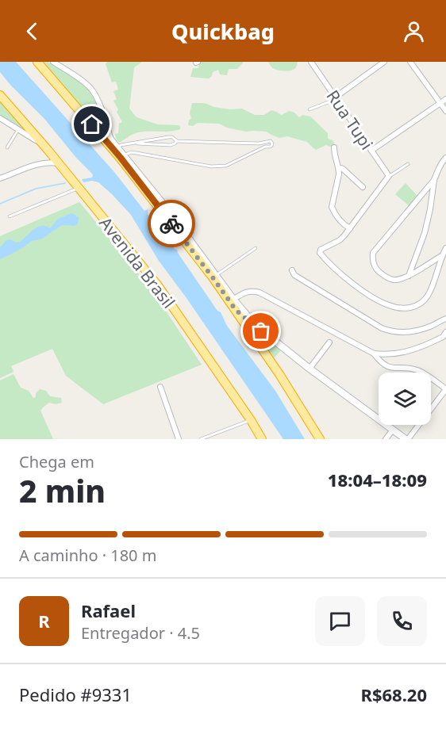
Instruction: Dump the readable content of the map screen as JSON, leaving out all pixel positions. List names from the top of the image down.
{
  "streets": {
    "highway": ["Avenida Brasil"],
    "street": ["Rua Tupi"]
  },
  "page": {
    "header": "Quickbag",
    "heading": ["2 min", "Chega em", "18:04–18:09"],
    "panel": [
      "Rafael",
      "Entregador · 4.5",
      "Pedido #9331",
      "R$68.20"
    ],
    "bar": "A caminho · 180 m",
    "round": "R"
  }
}
